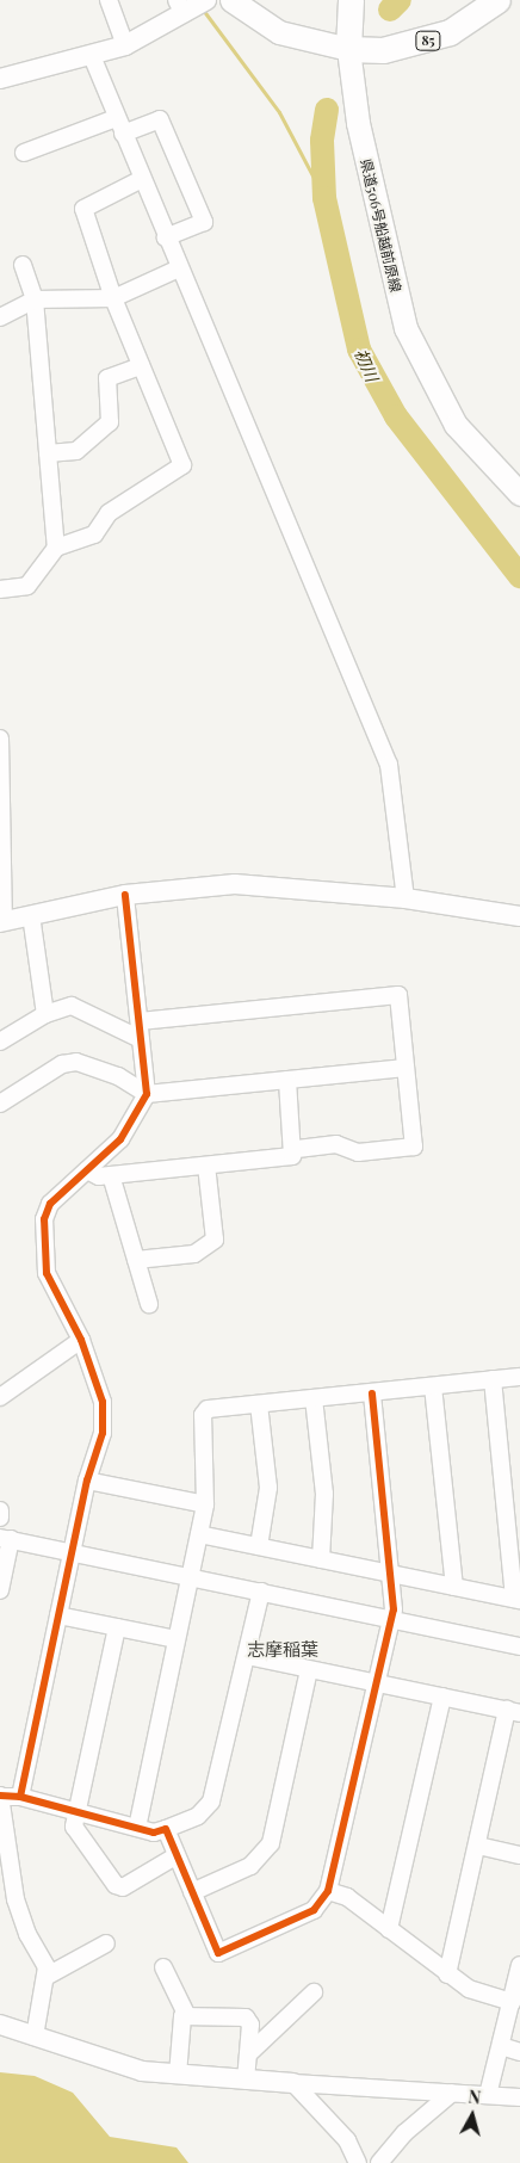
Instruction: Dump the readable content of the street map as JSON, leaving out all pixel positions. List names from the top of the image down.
{
  "streets": {
    "main road": ["85", "県道506号船越前原線"]
  },
  "crossings": [
    ["85", "県道506号船越前原線"]
  ],
  "districts": ["志摩稲葉"],
  "water": ["初川"],
  "north": "top"
}
